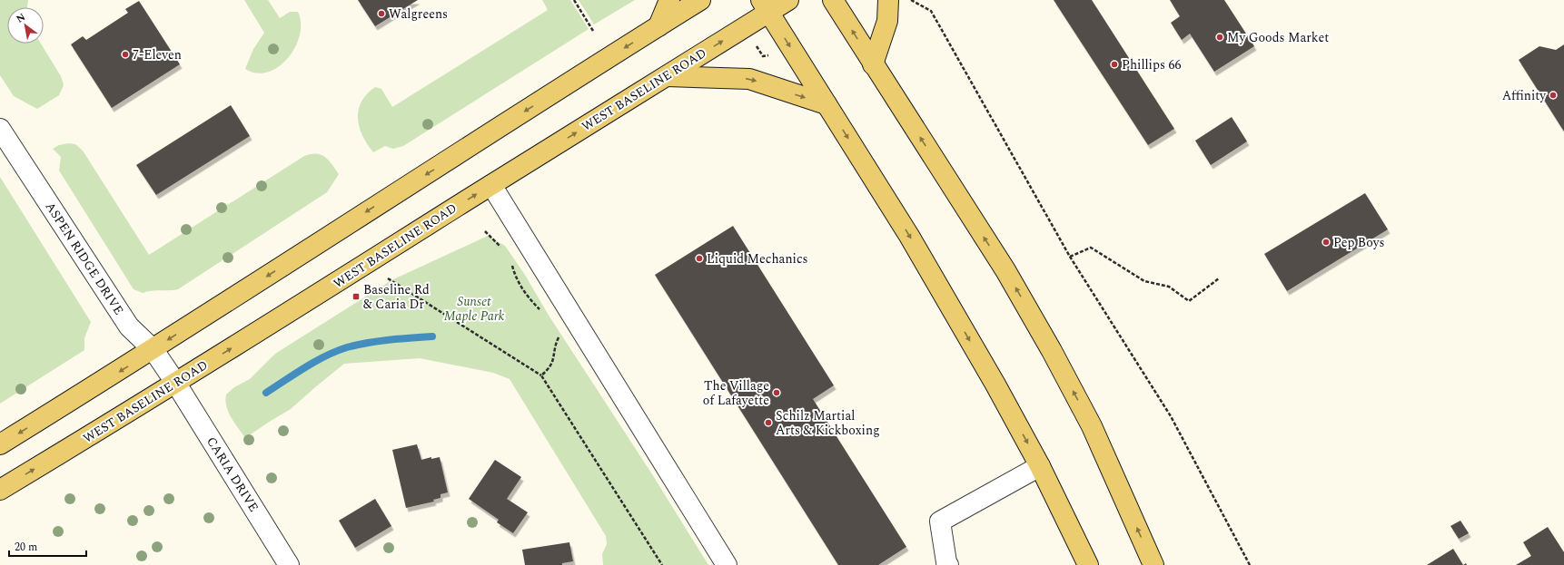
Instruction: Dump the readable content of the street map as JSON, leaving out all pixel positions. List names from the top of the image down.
{
  "streets": {
    "main road": ["WEST BASELINE ROAD"],
    "street": ["ASPEN RIDGE DRIVE", "CARIA DRIVE"]
  },
  "crossings": [
    ["WEST BASELINE ROAD", "ASPEN RIDGE DRIVE"],
    ["WEST BASELINE ROAD", "CARIA DRIVE"],
    ["ASPEN RIDGE DRIVE", "CARIA DRIVE"]
  ],
  "parks": ["Sunset Maple Park"],
  "places": {
    "other": [
      "Walgreens",
      "My Goods Market",
      "7-Eleven",
      "Phillips 66",
      "Affinity",
      "Pep Boys",
      "Liquid Mechanics",
      "The Village of Lafayette",
      "Schilz Martial Arts & Kickboxing"
    ],
    "transit": ["Baseline Rd & Caria Dr"]
  },
  "scale_bar": "20 m",
  "north": "top left"
}
